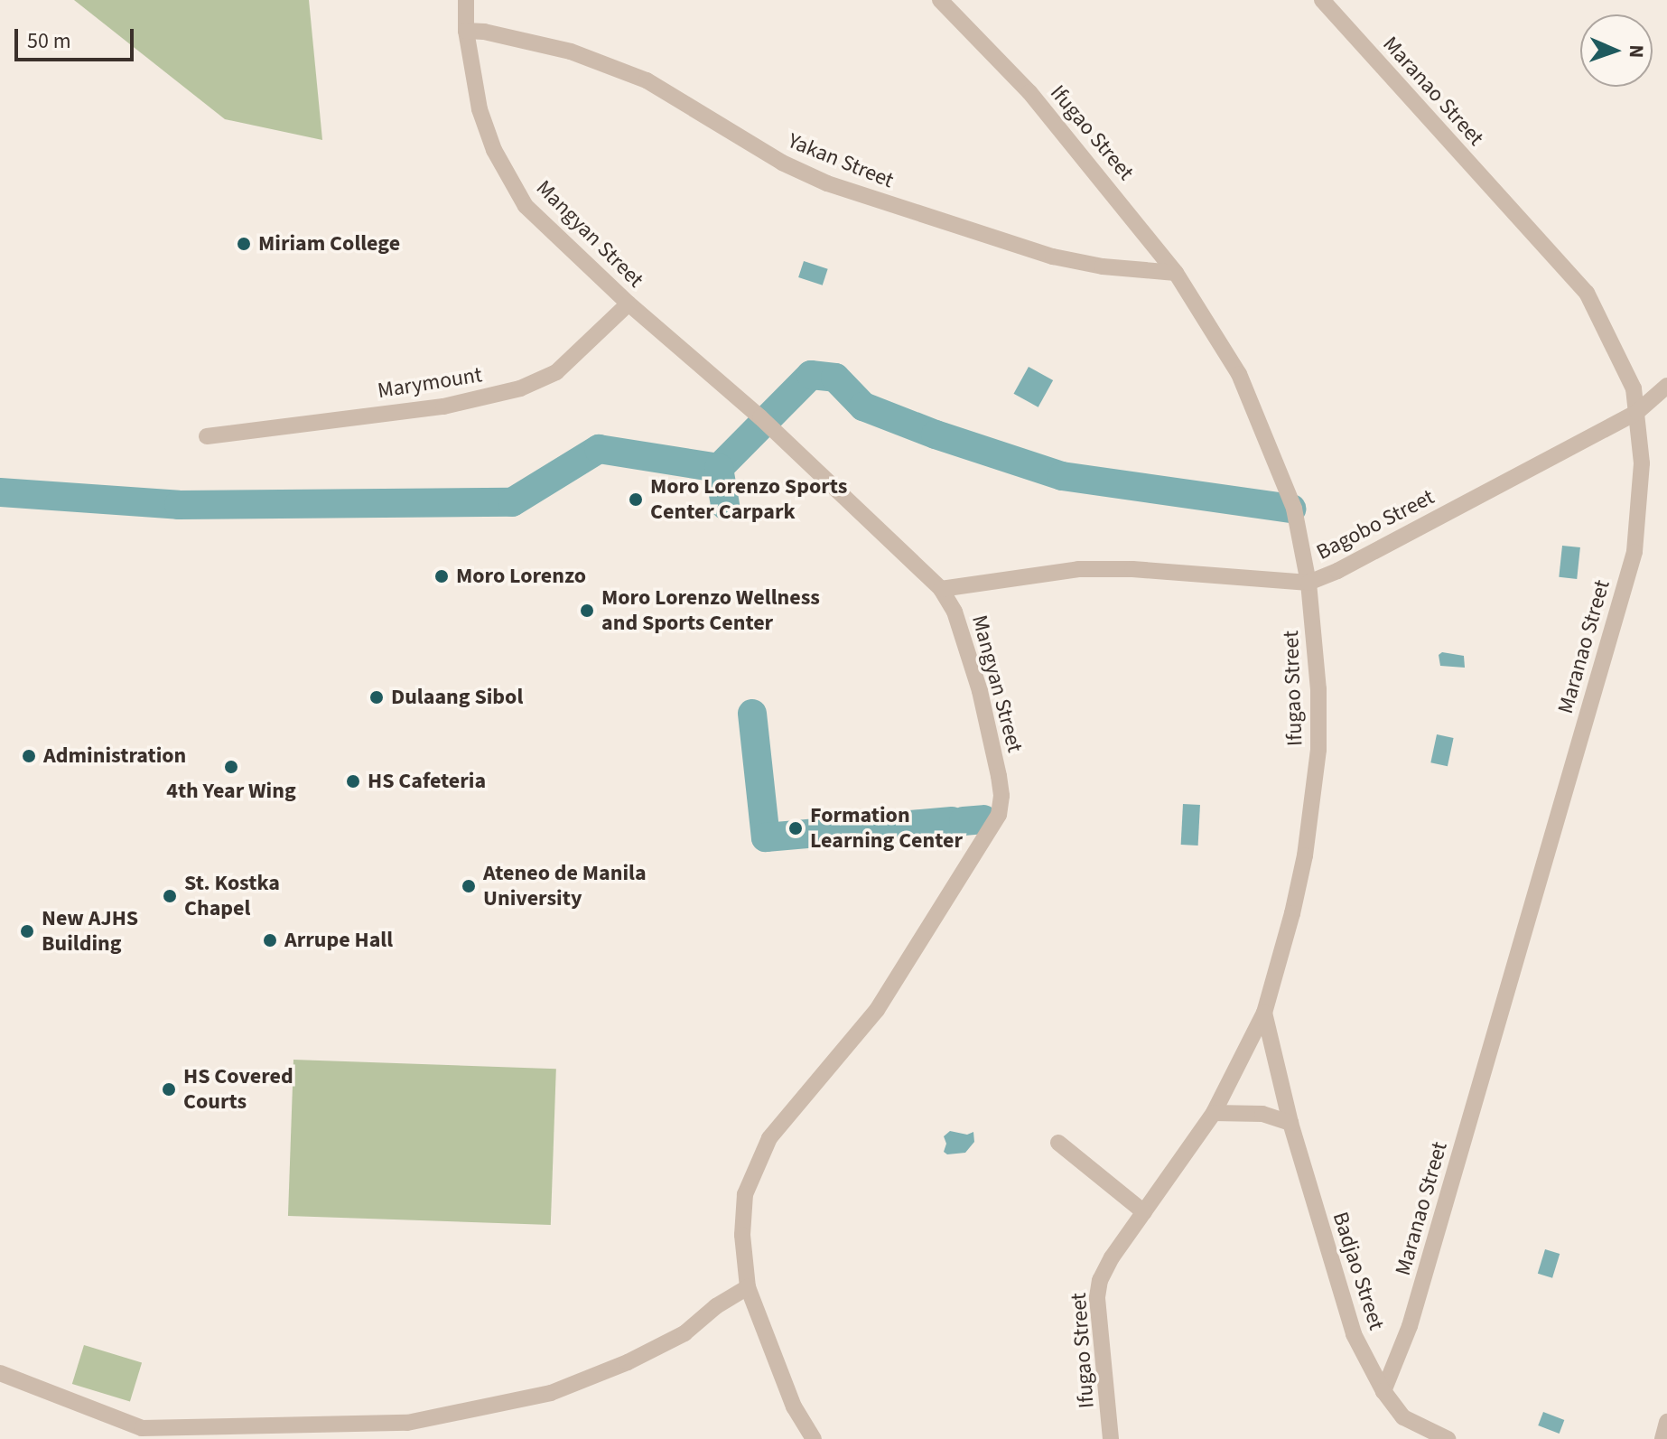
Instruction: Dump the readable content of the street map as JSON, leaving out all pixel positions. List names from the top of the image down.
{
  "streets": {
    "street": [
      "Maranao Street",
      "Ifugao Street",
      "Yakan Street",
      "Mangyan Street",
      "Marymount",
      "Bagobo Street",
      "Badjao Street"
    ]
  },
  "crossings": [
    ["Maranao Street", "Bagobo Street"],
    ["Maranao Street", "Badjao Street"],
    ["Ifugao Street", "Yakan Street"],
    ["Ifugao Street", "Bagobo Street"],
    ["Ifugao Street", "Badjao Street"],
    ["Yakan Street", "Mangyan Street"],
    ["Mangyan Street", "Marymount"],
    ["Mangyan Street", "Bagobo Street"]
  ],
  "places": [
    "Miriam College",
    "Moro Lorenzo Sports Center Carpark",
    "Moro Lorenzo",
    "Moro Lorenzo Wellness and Sports Center",
    "Dulaang Sibol",
    "Administration",
    "4th Year Wing",
    "HS Cafeteria",
    "Formation Learning Center",
    "Ateneo de Manila University",
    "St. Kostka Chapel",
    "New AJHS Building",
    "Arrupe Hall",
    "HS Covered Courts"
  ],
  "scale_bar": "50 m",
  "north": "right"
}
